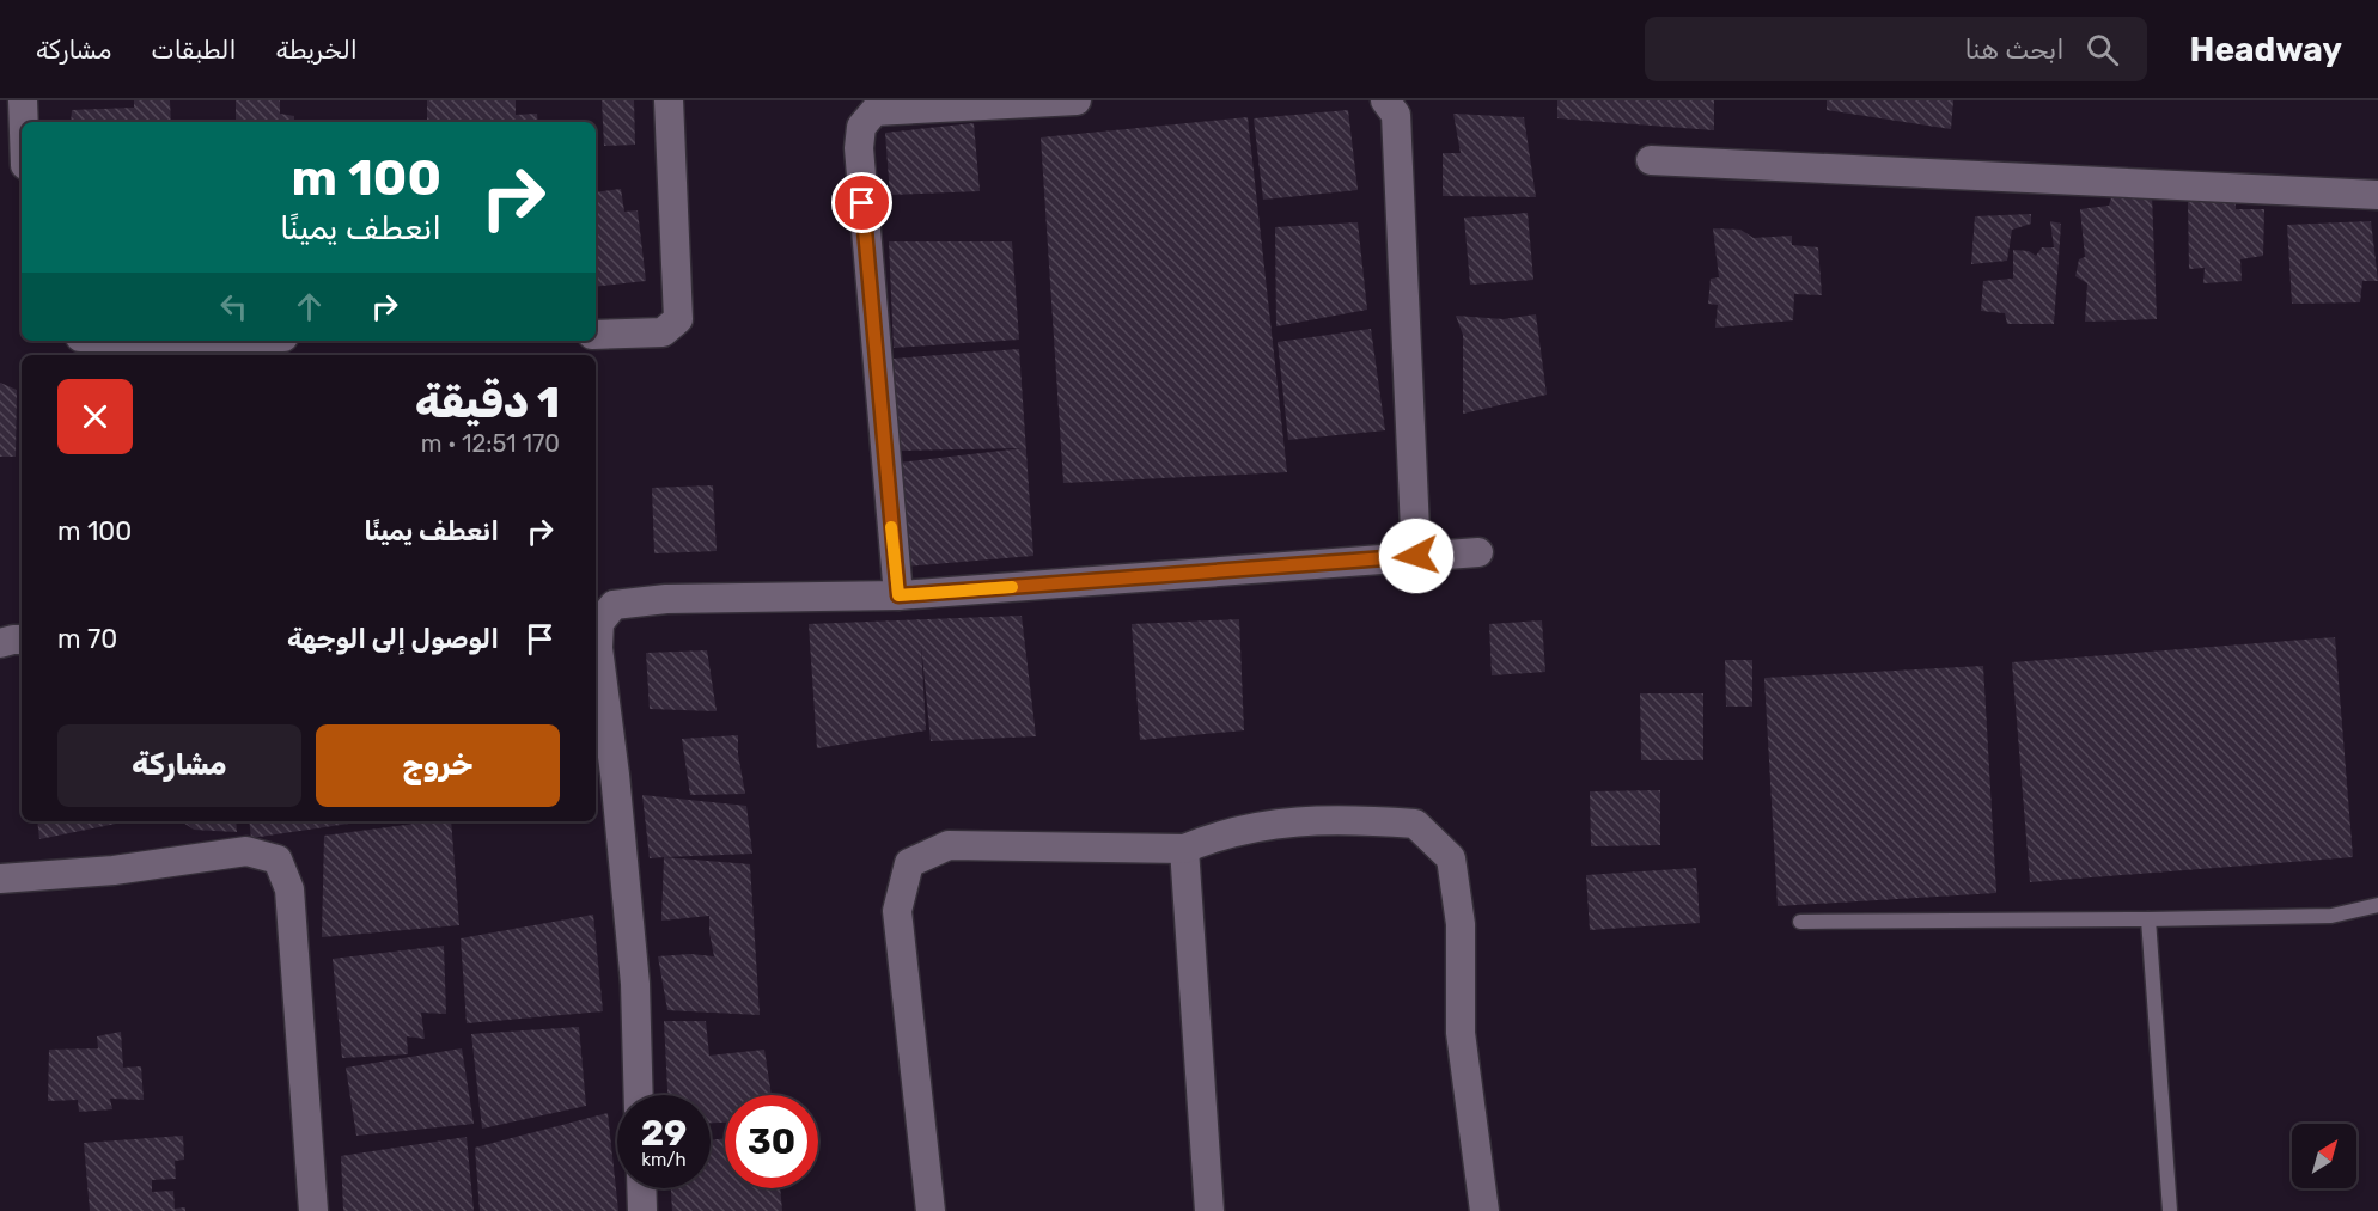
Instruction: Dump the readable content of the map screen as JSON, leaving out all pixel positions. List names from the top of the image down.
{
  "north": "top right",
  "page": {
    "header": "Headway",
    "search": "ابحث هنا",
    "nav": ["الخريطة", "الطبقات", "مشاركة"],
    "turn": ["100 m", "انعطف يمينًا"],
    "heading": ["1 دقيقة", "170 m · 12:51"],
    "list": [
      {
        "name": "انعطف يمينًا",
        "value": "100 m"
      },
      {
        "name": "الوصول إلى الوجهة",
        "value": "70 m"
      }
    ],
    "buttons": ["خروج", "مشاركة"],
    "speed": "29 km/h",
    "limit": "30"
  }
}
